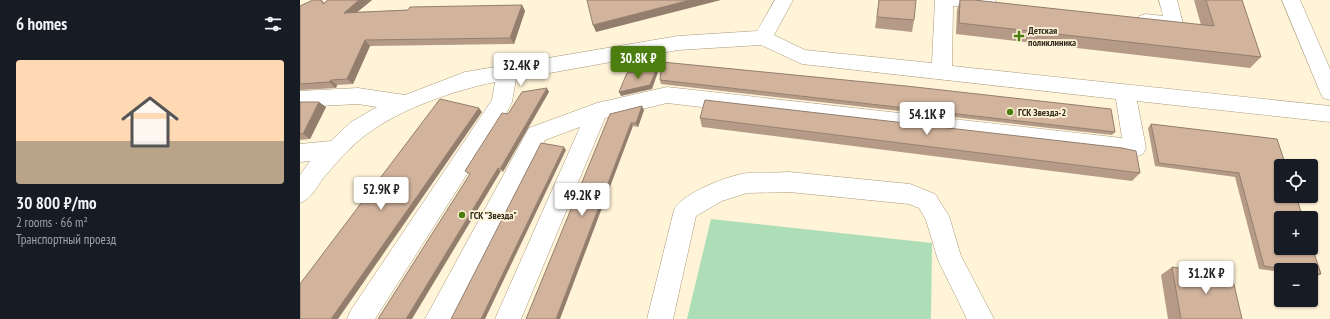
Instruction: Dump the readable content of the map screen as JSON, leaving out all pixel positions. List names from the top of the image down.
{
  "places": {
    "health": ["Детская поликлиника"],
    "other": ["ГСК Звезда-2", "ГСК \"Звезда\""]
  },
  "page": {
    "heading": "6 homes",
    "price": [
      "30.8K ₽",
      "32.4K ₽",
      "54.1K ₽",
      "52.9K ₽",
      "49.2K ₽",
      "31.2K ₽"
    ],
    "list": [
      {
        "name": "30 800 ₽/mo",
        "note": "2 rooms · 66 m² · Транспортный проезд"
      }
    ],
    "map_buttons": ["+", "−"]
  }
}
